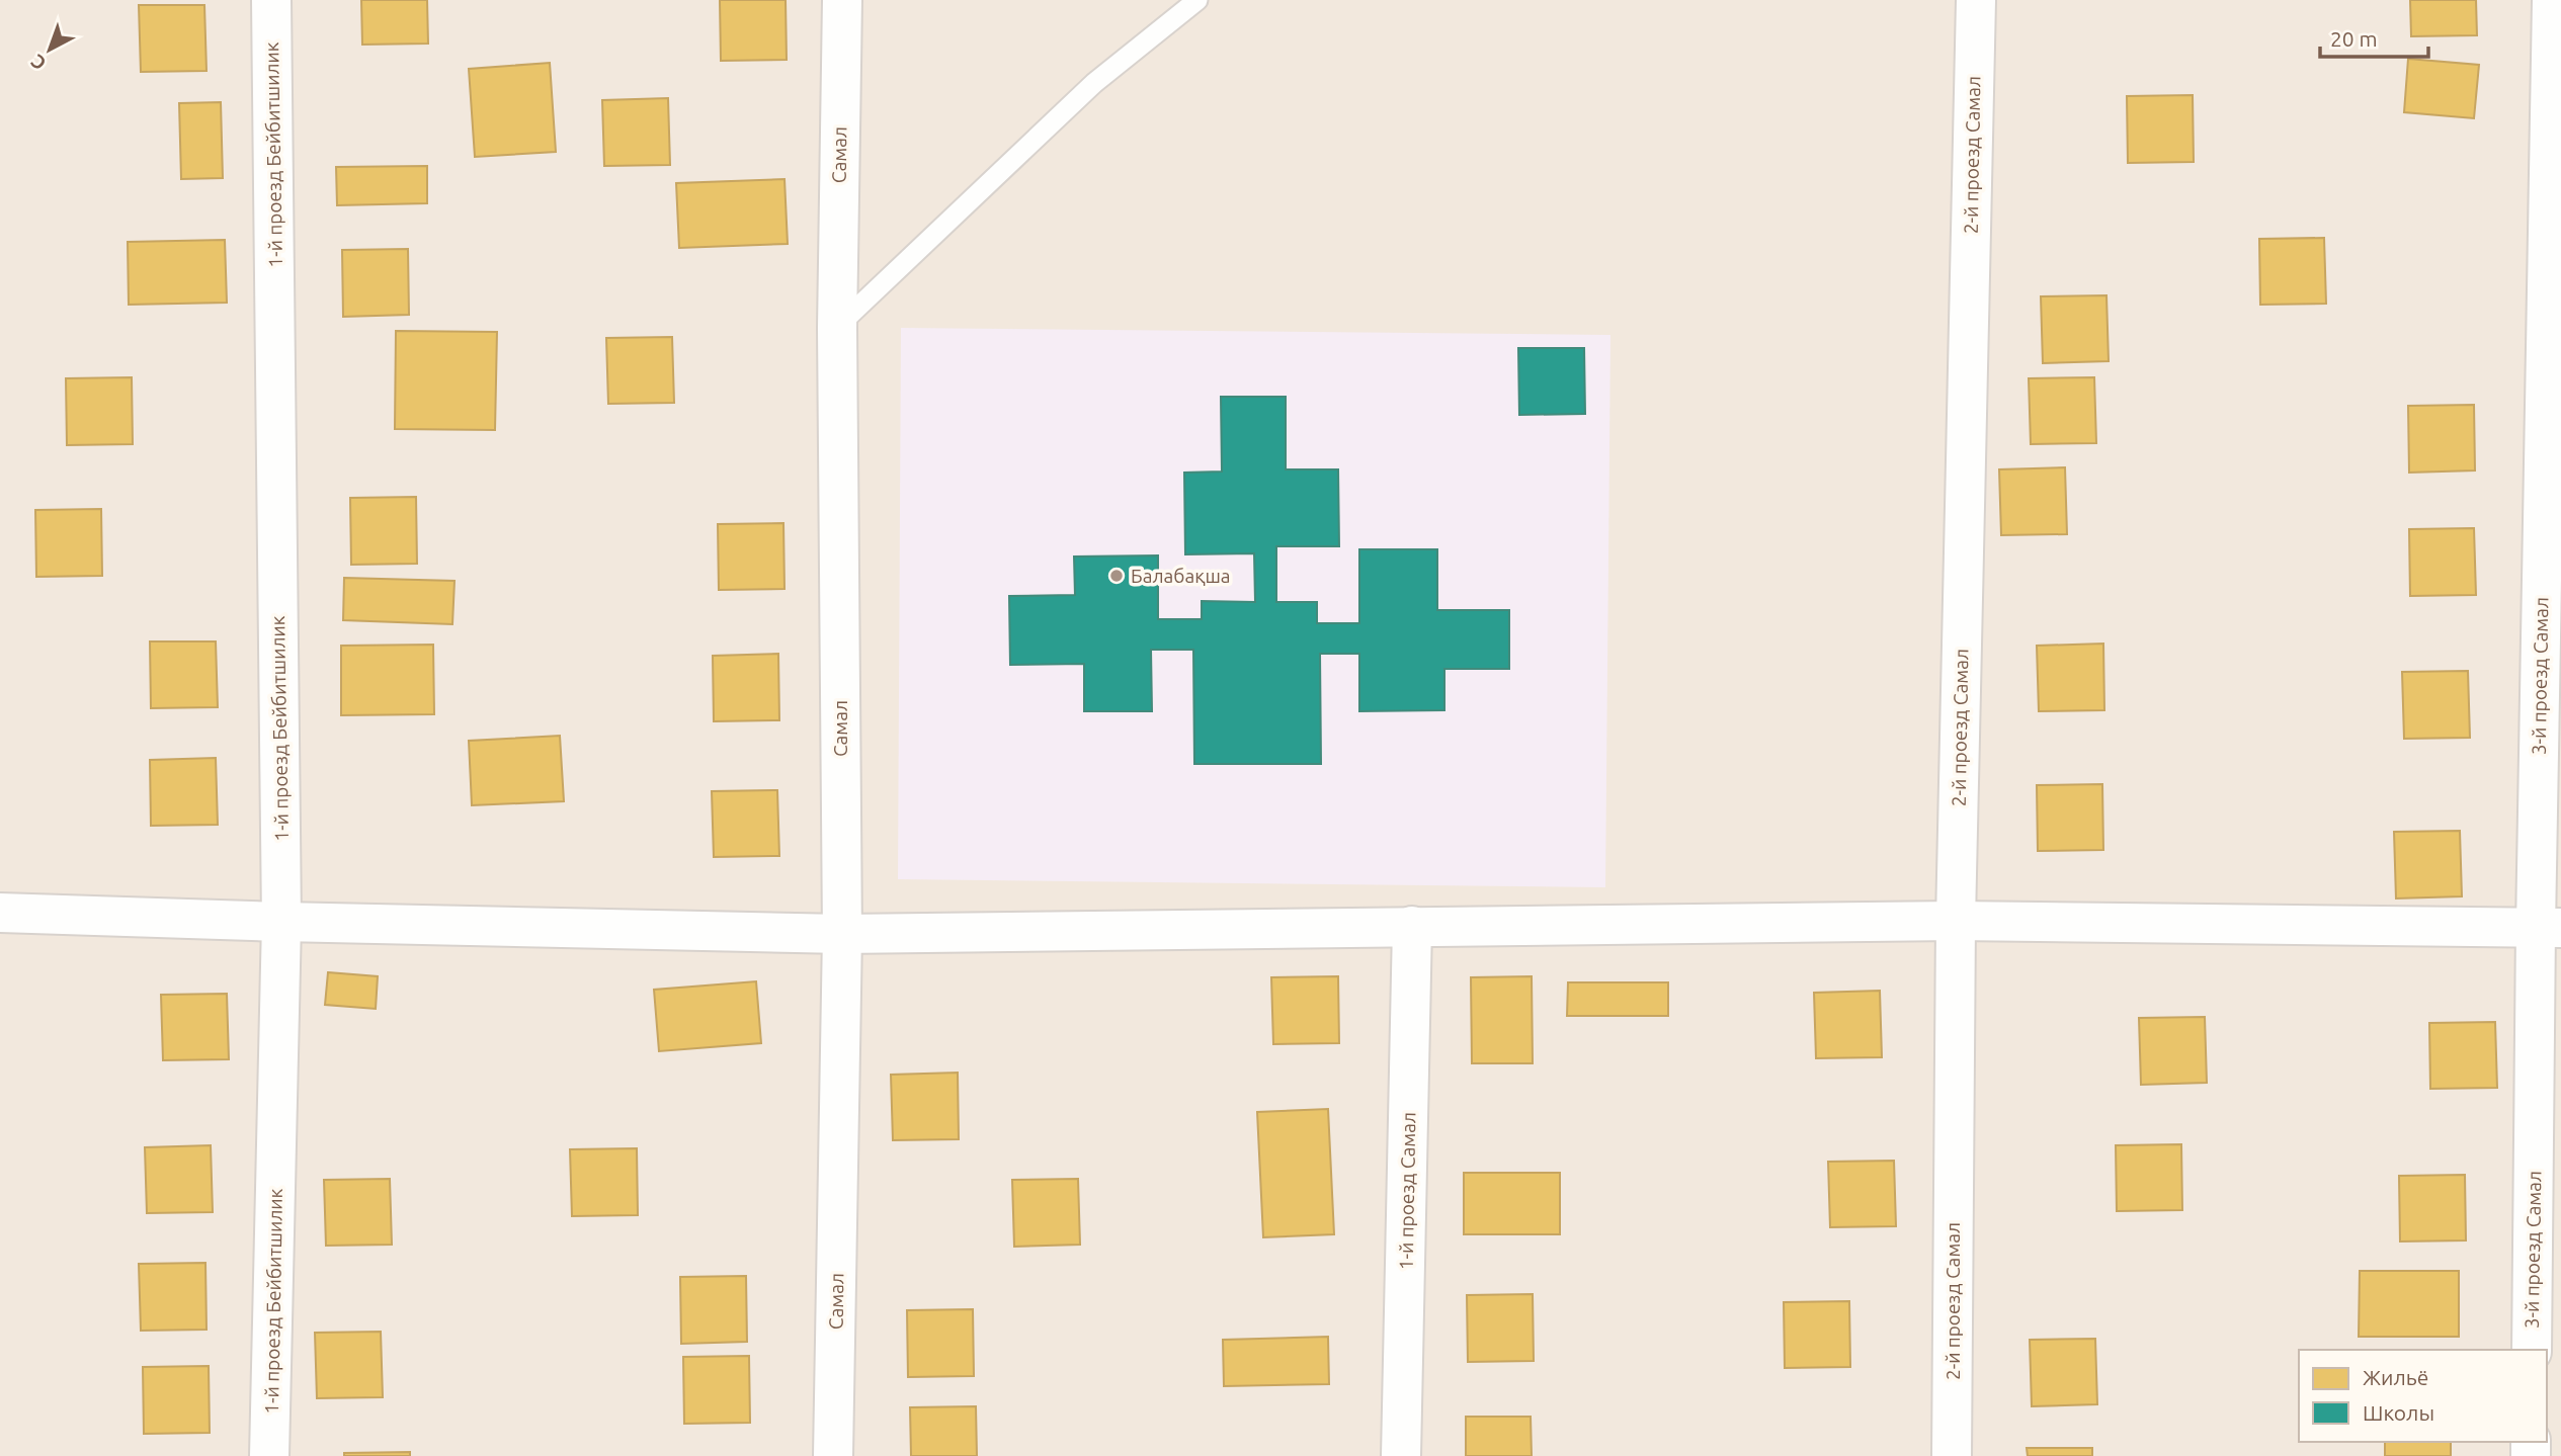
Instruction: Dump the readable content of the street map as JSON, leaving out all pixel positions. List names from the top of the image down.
{
  "streets": {
    "street": [
      "1-й проезд Бейбитшилик",
      "Самал",
      "2-й проезд Самал",
      "3-й проезд Самал",
      "1-й проезд Самал"
    ]
  },
  "places": ["Балабақша"],
  "legend": ["Жильё", "Школы"],
  "scale_bar": "20 m",
  "north": "bottom left"
}
